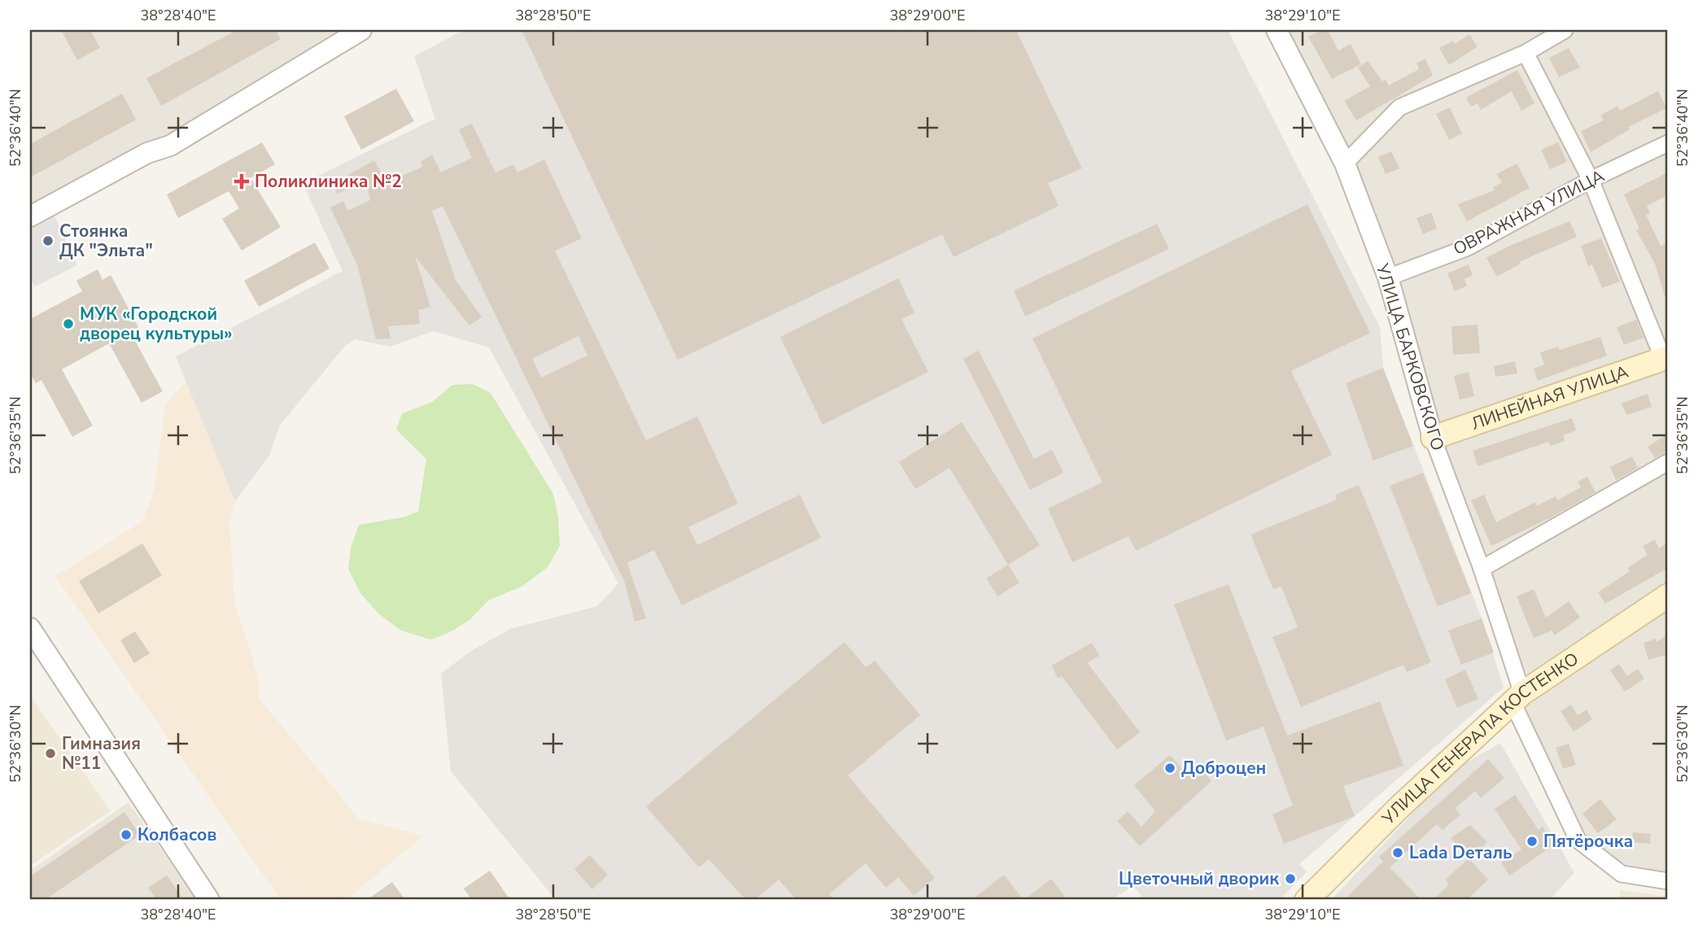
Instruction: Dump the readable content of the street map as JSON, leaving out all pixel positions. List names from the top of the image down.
{
  "streets": {
    "main road": ["ЛИНЕЙНАЯ УЛИЦА", "УЛИЦА ГЕНЕРАЛА КОСТЕНКО"],
    "street": ["ОВРАЖНАЯ УЛИЦА", "УЛИЦА БАРКОВСКОГО"]
  },
  "crossings": [
    ["ОВРАЖНАЯ УЛИЦА", "УЛИЦА БАРКОВСКОГО"],
    ["УЛИЦА БАРКОВСКОГО", "ЛИНЕЙНАЯ УЛИЦА"],
    ["УЛИЦА БАРКОВСКОГО", "УЛИЦА ГЕНЕРАЛА КОСТЕНКО"]
  ],
  "places": {
    "health": ["Поликлиника №2"],
    "other": [
      "Стоянка ДК \"Эльта\"",
      "МУК «Городской дворец культуры»",
      "Гимназия №11",
      "Доброцен",
      "Колбасов",
      "Пятёрочка",
      "Lada Dеталь",
      "Цветочный дворик"
    ]
  },
  "coordinates": [
    "38°28'40\"E",
    "38°28'50\"E",
    "38°29'00\"E",
    "38°29'10\"E",
    "52°36'40\"N",
    "52°36'35\"N",
    "52°36'30\"N"
  ]
}
